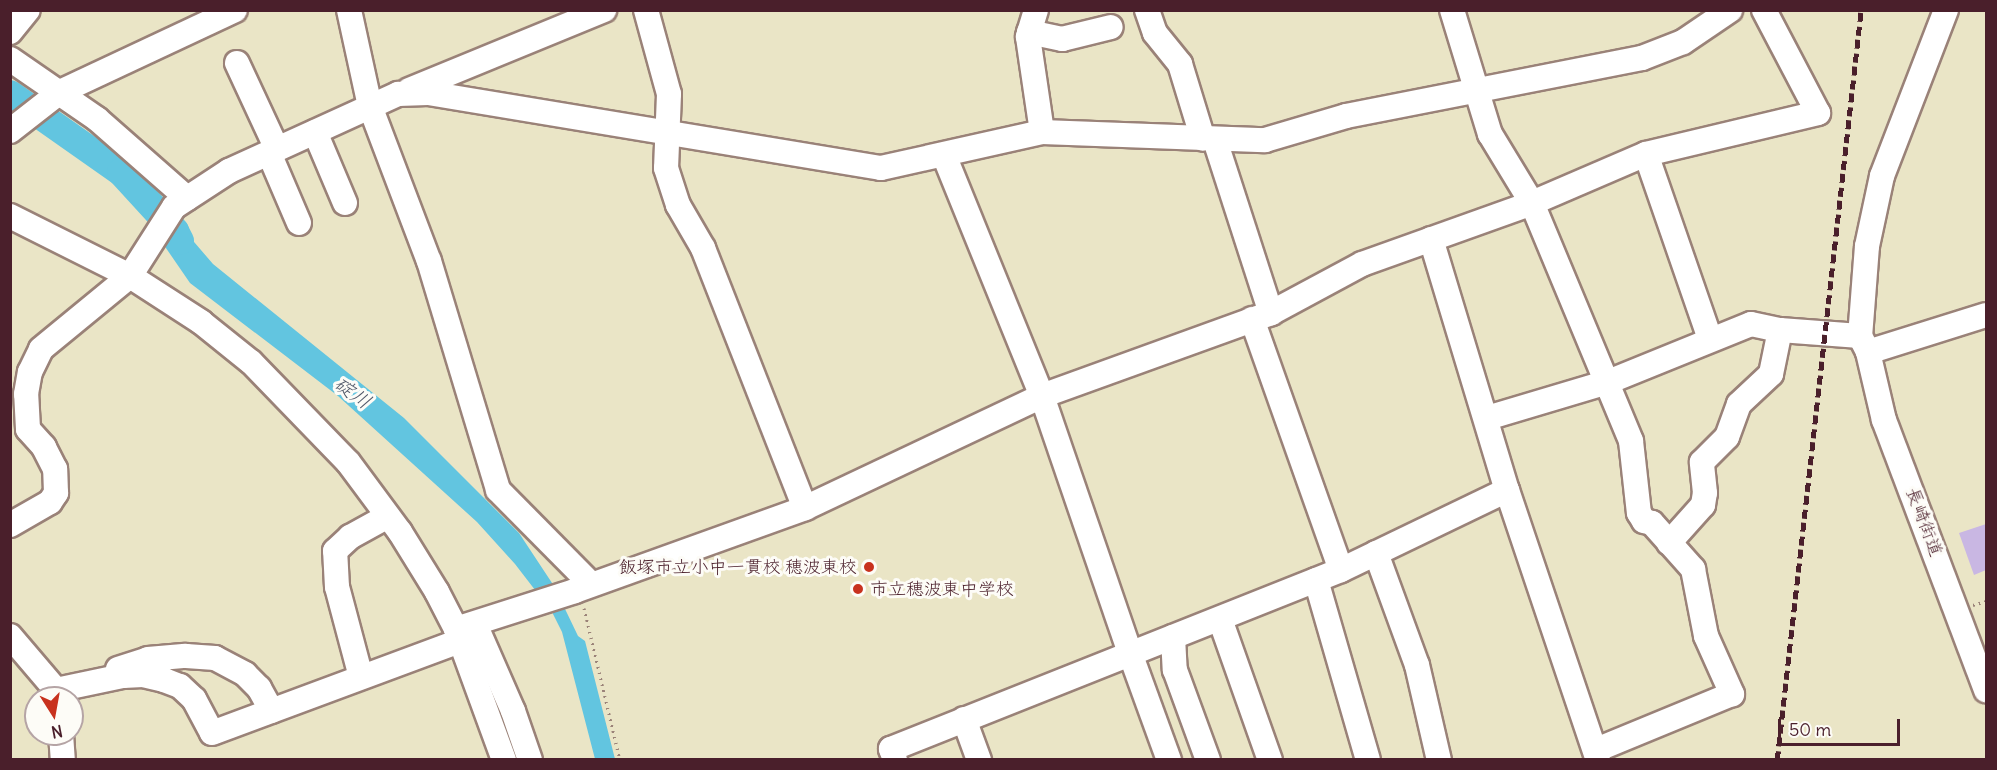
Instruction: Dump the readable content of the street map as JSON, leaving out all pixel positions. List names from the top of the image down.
{
  "streets": {
    "street": ["長崎街道"]
  },
  "water": ["碇川"],
  "places": ["飯塚市立小中一貫校 穂波東校", "市立穂波東中学校"],
  "scale_bar": "50 m",
  "north": "bottom"
}
